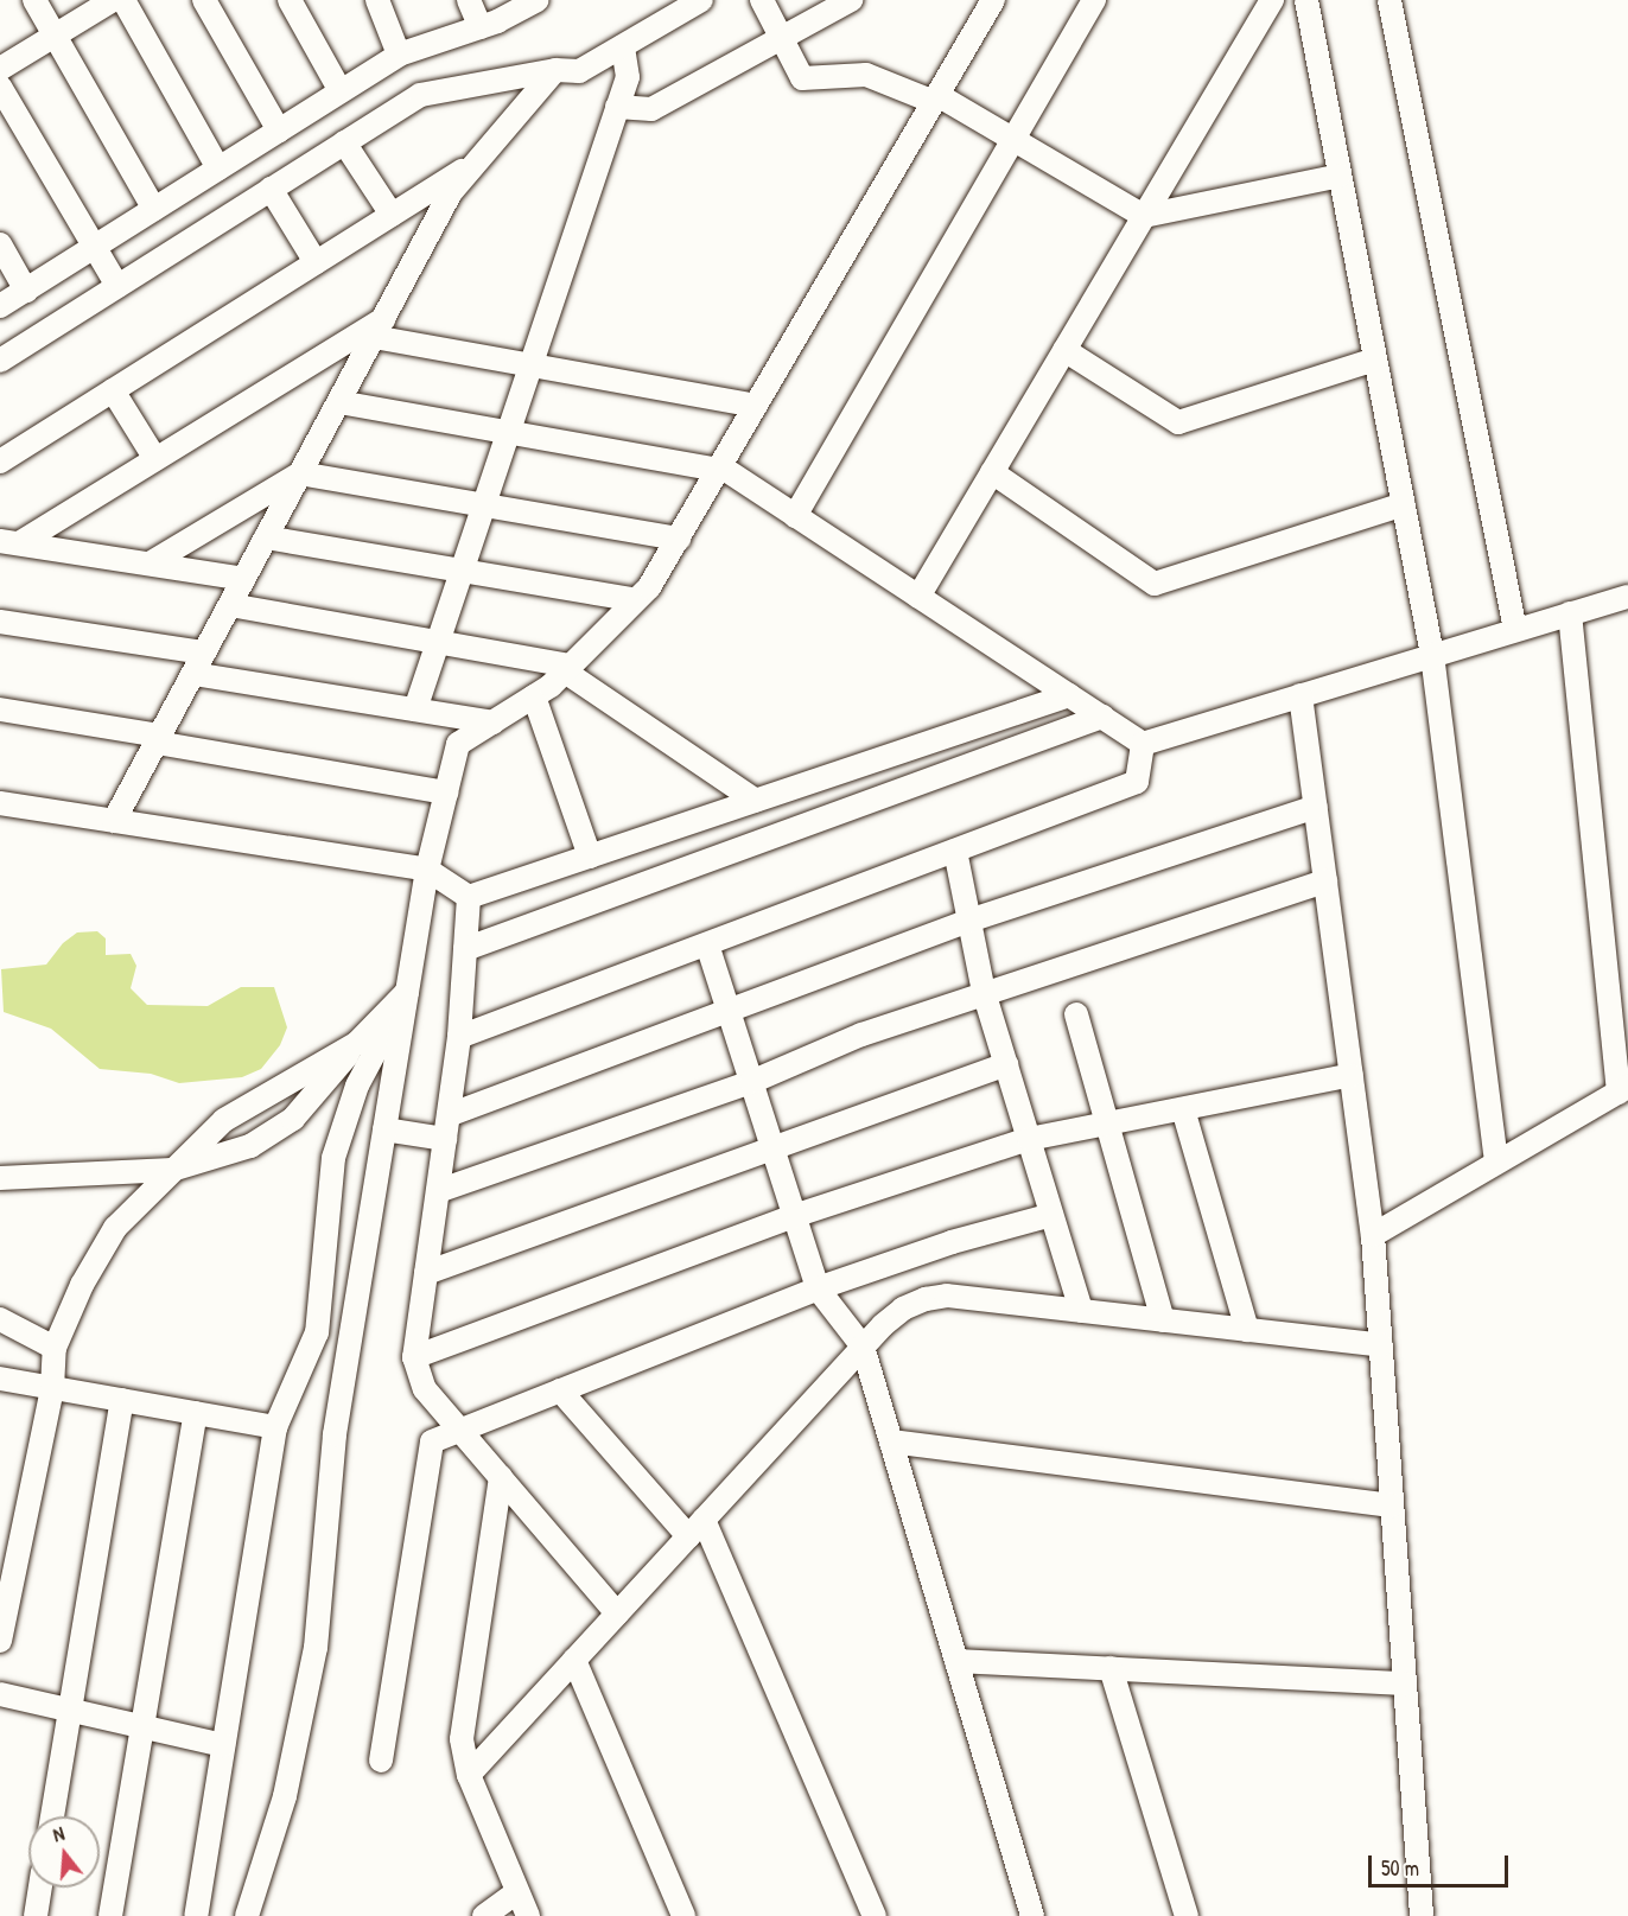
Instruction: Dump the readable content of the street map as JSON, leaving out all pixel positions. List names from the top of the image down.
{
  "scale_bar": "50 m",
  "north": "top"
}
